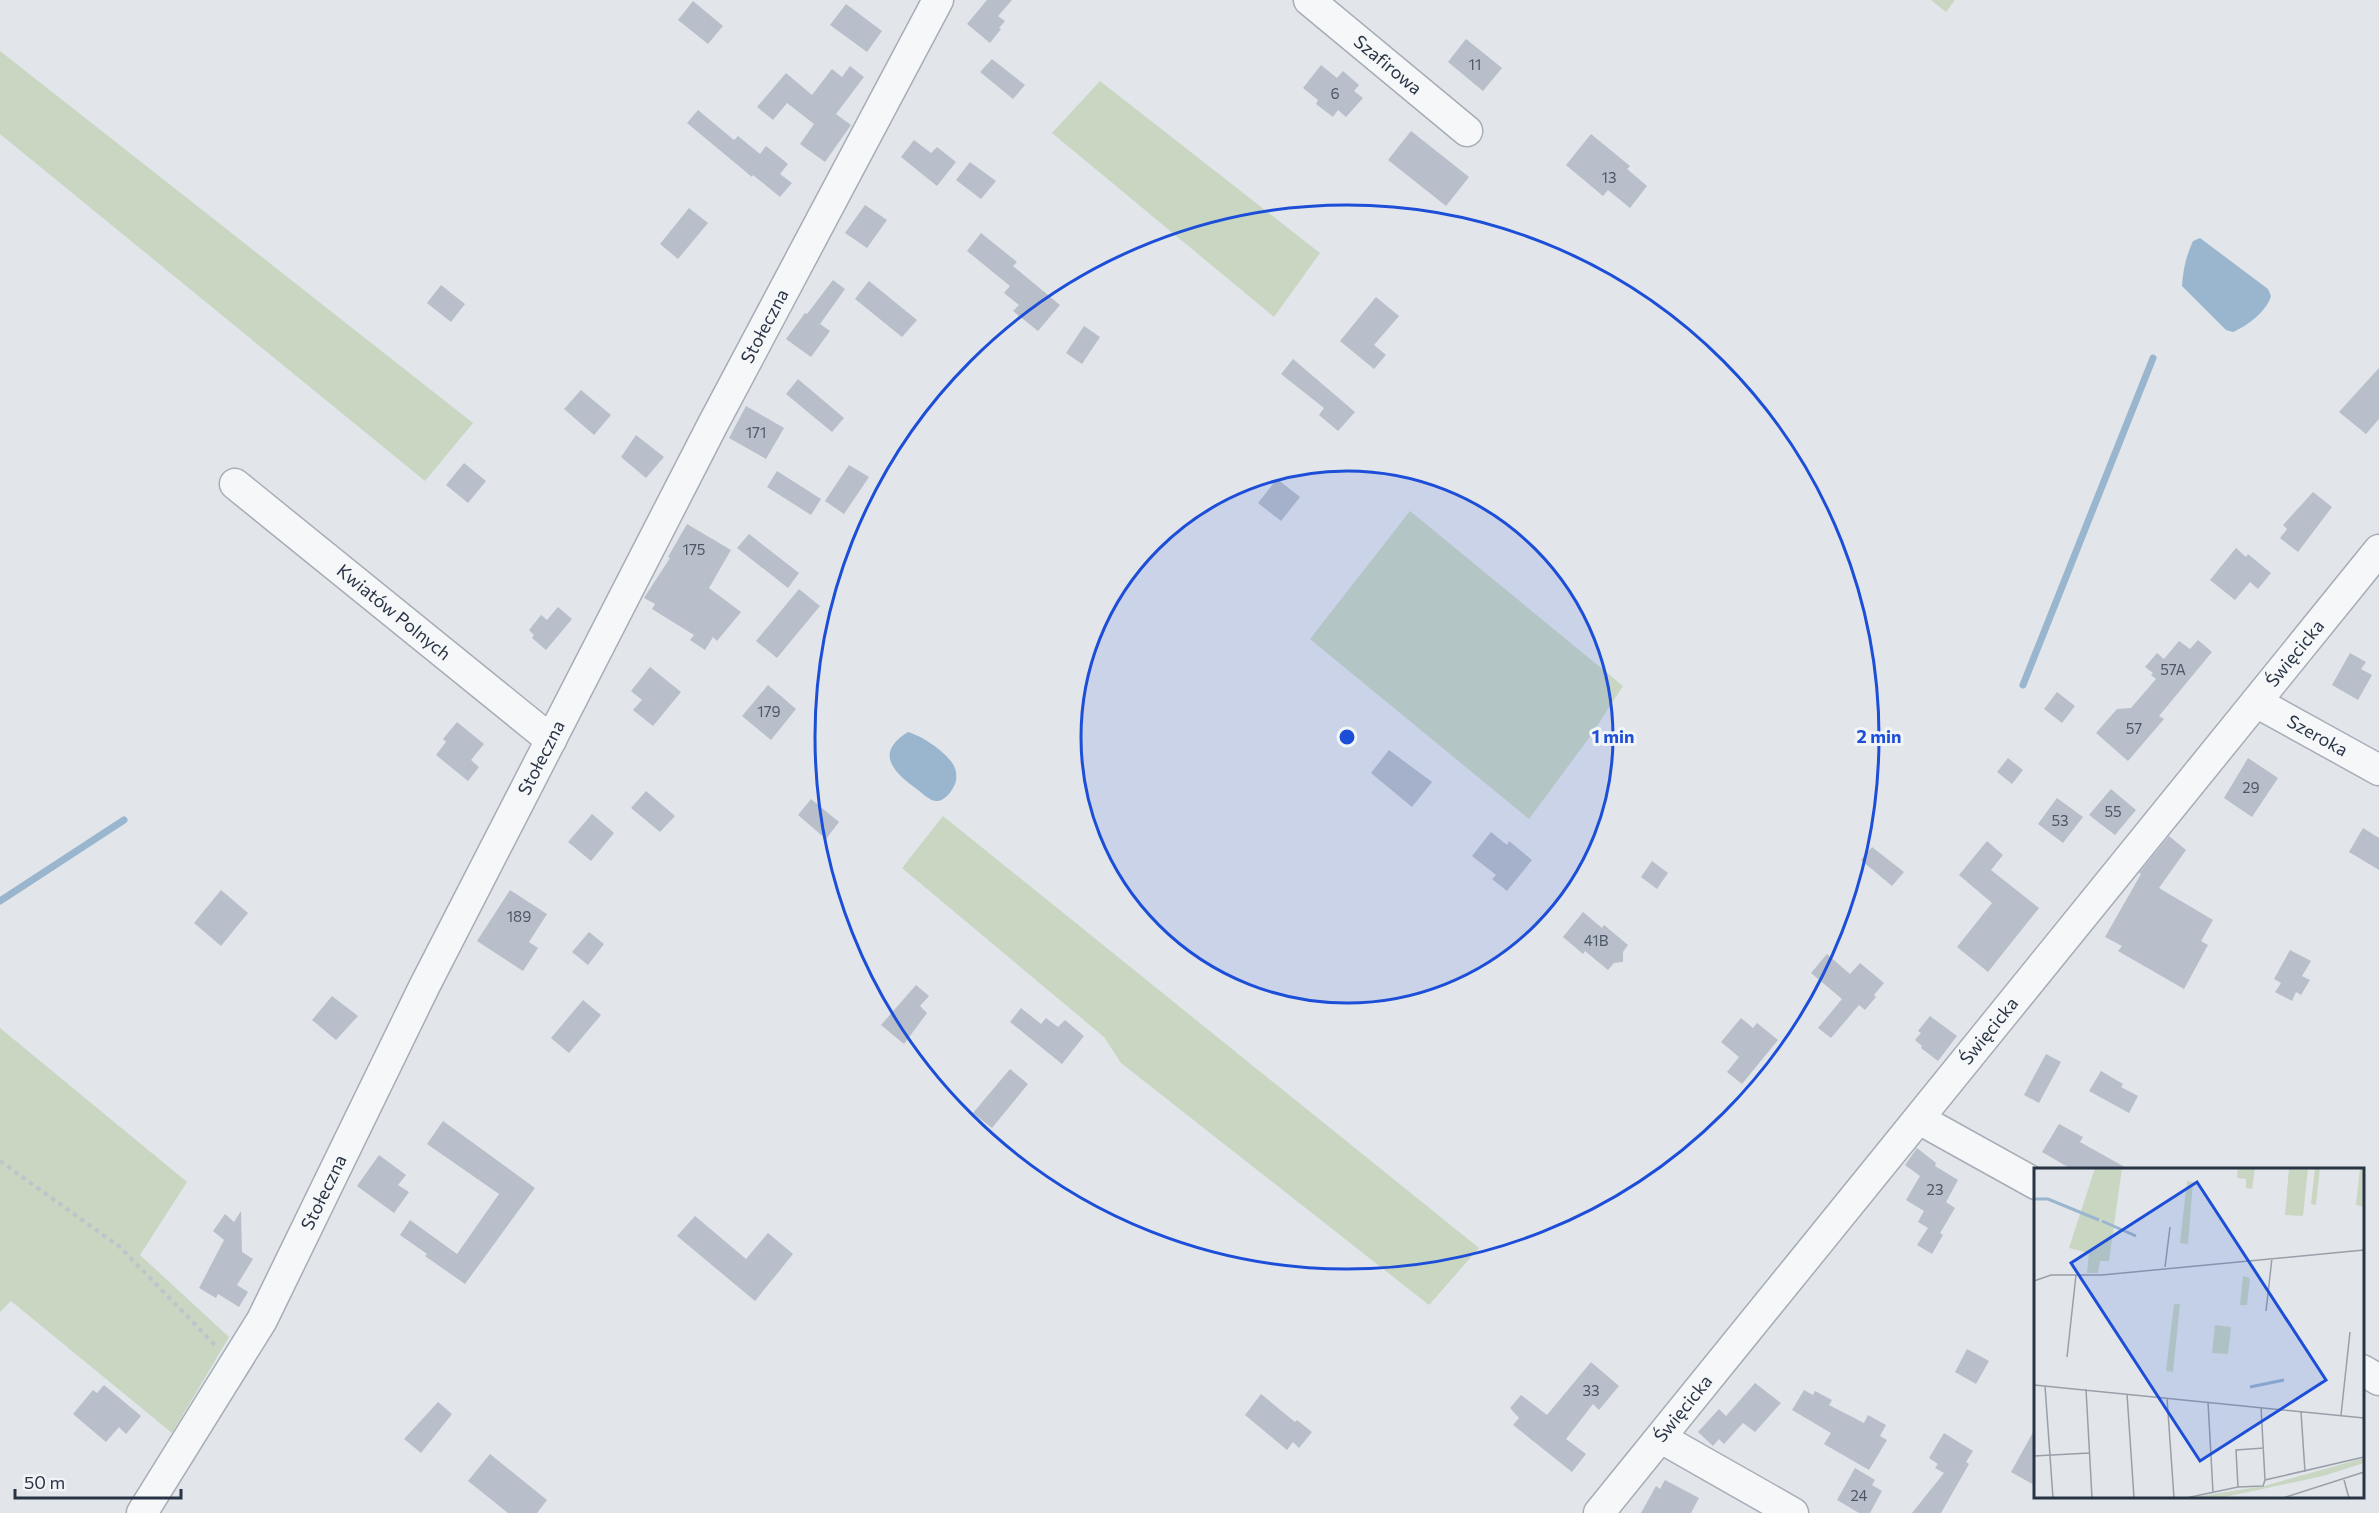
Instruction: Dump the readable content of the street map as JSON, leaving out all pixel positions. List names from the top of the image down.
{
  "streets": {
    "street": [
      "Szafirowa",
      "Stołeczna",
      "Kwiatów Polnych",
      "Święcicka",
      "Szeroka"
    ]
  },
  "crossings": [
    ["Stołeczna", "Kwiatów Polnych"],
    ["Święcicka", "Szeroka"]
  ],
  "house_numbers": [
    "11",
    "6",
    "13",
    "171",
    "175",
    "57A",
    "179",
    "57",
    "29",
    "55",
    "53",
    "189",
    "41B",
    "23",
    "33",
    "24"
  ],
  "scale_bar": "50 m",
  "rings": ["1 min", "2 min"]
}
